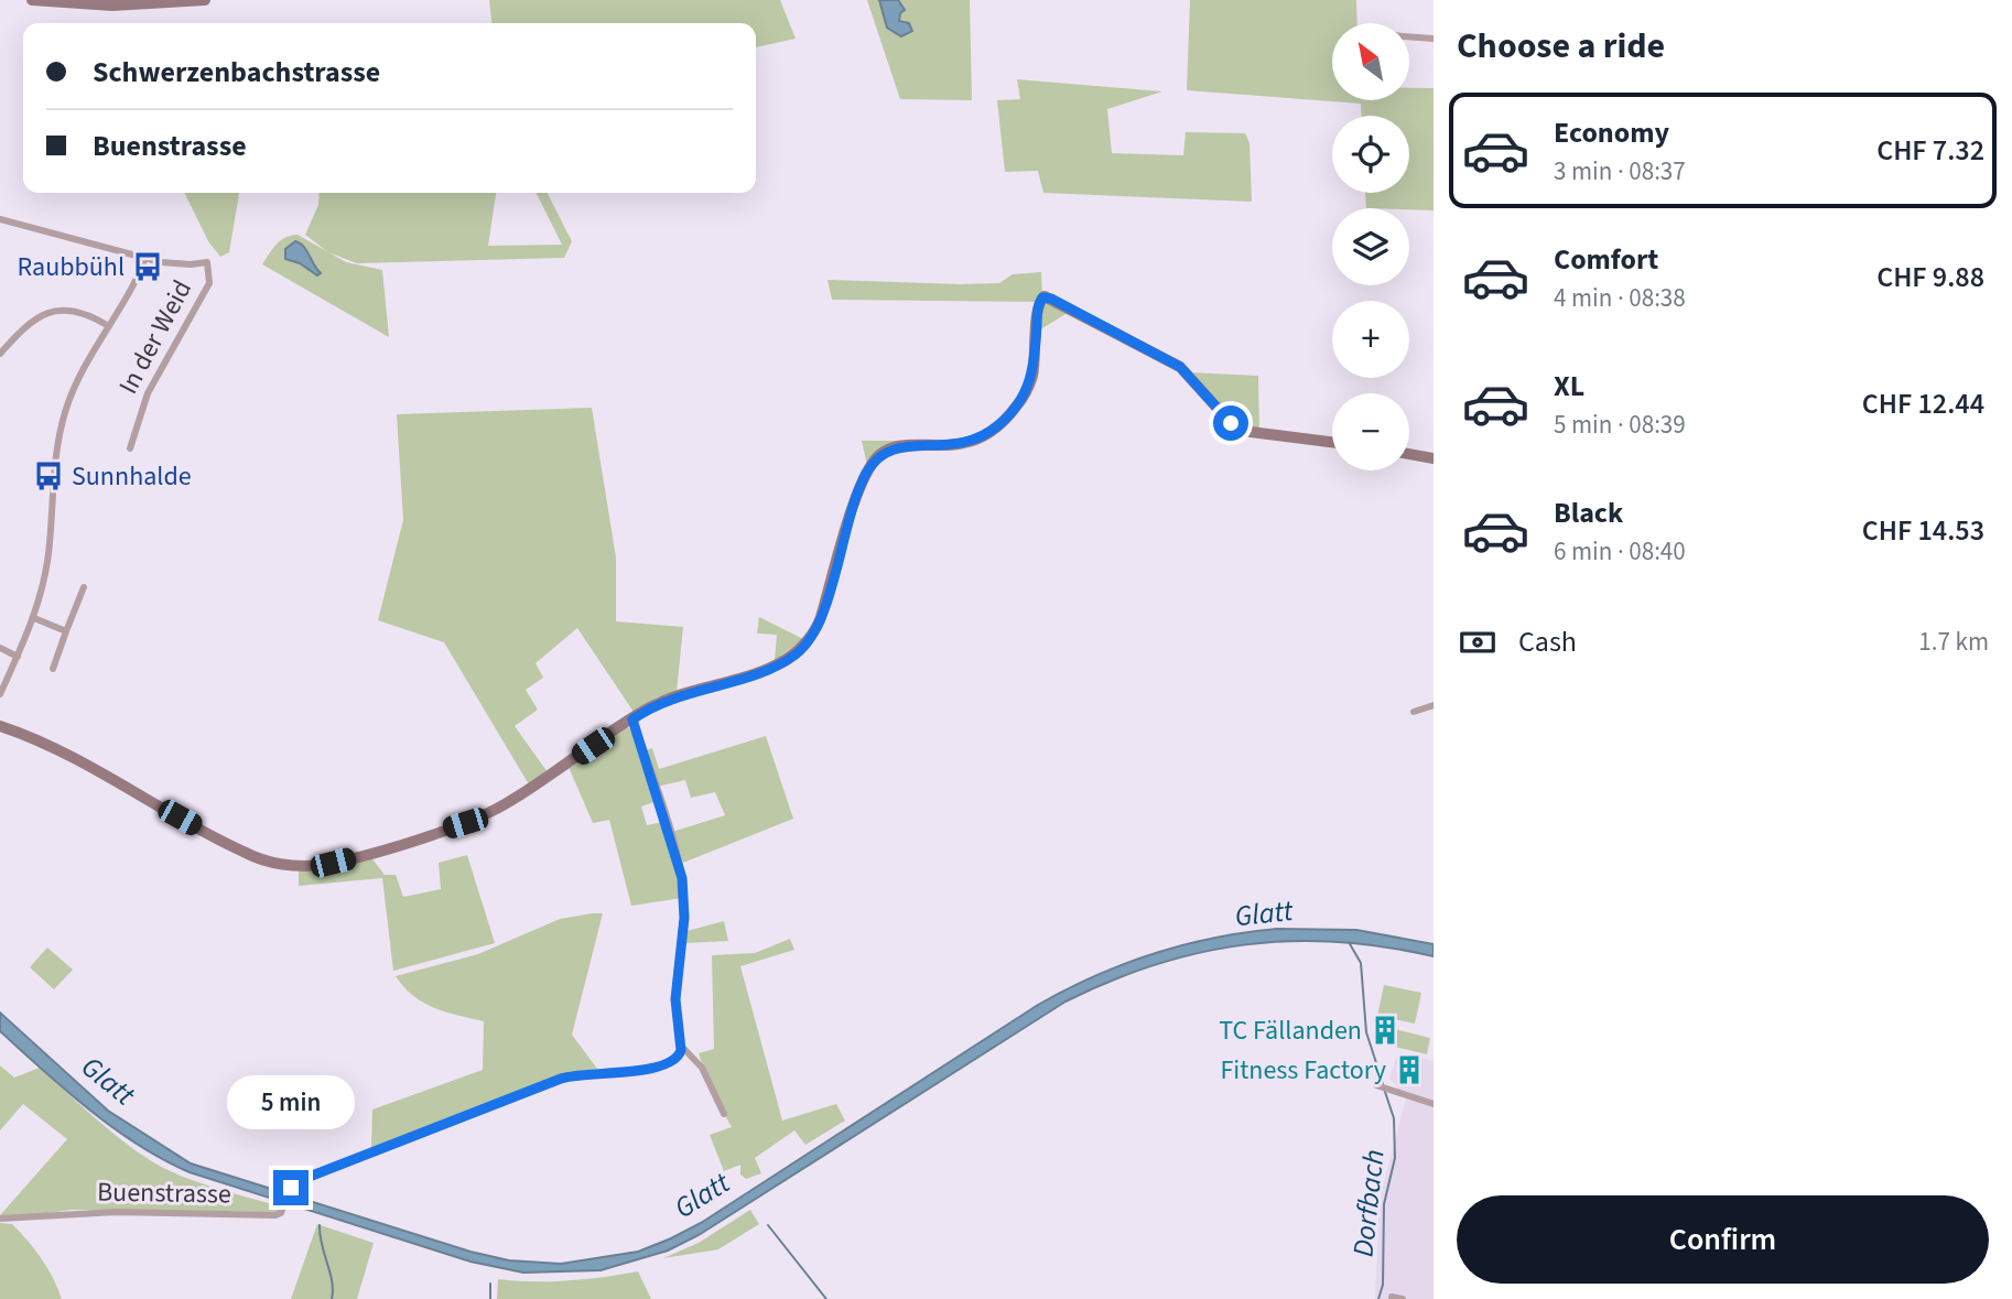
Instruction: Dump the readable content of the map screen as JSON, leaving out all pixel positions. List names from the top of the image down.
{
  "streets": {
    "street": ["In der Weid", "Buenstrasse"]
  },
  "water": ["Glatt", "Dorfbach"],
  "places": {
    "bus stop": ["Raubbühl", "Sunnhalde"],
    "building": ["TC Fällanden", "Fitness Factory"]
  },
  "north": "top left",
  "page": {
    "heading": "Choose a ride",
    "map_buttons": ["+", "−"],
    "banner": ["Schwerzenbachstrasse", "Buenstrasse"],
    "list": [
      {
        "name": "Economy",
        "note": "3 min · 08:37",
        "value": "CHF 7.32"
      },
      {
        "name": "Comfort",
        "note": "4 min · 08:38",
        "value": "CHF 9.88"
      },
      {
        "name": "XL",
        "note": "5 min · 08:39",
        "value": "CHF 12.44"
      },
      {
        "name": "Black",
        "note": "6 min · 08:40",
        "value": "CHF 14.53"
      }
    ],
    "pay": ["Cash", "1.7 km"],
    "bubble": "5 min",
    "buttons": "Confirm"
  }
}
